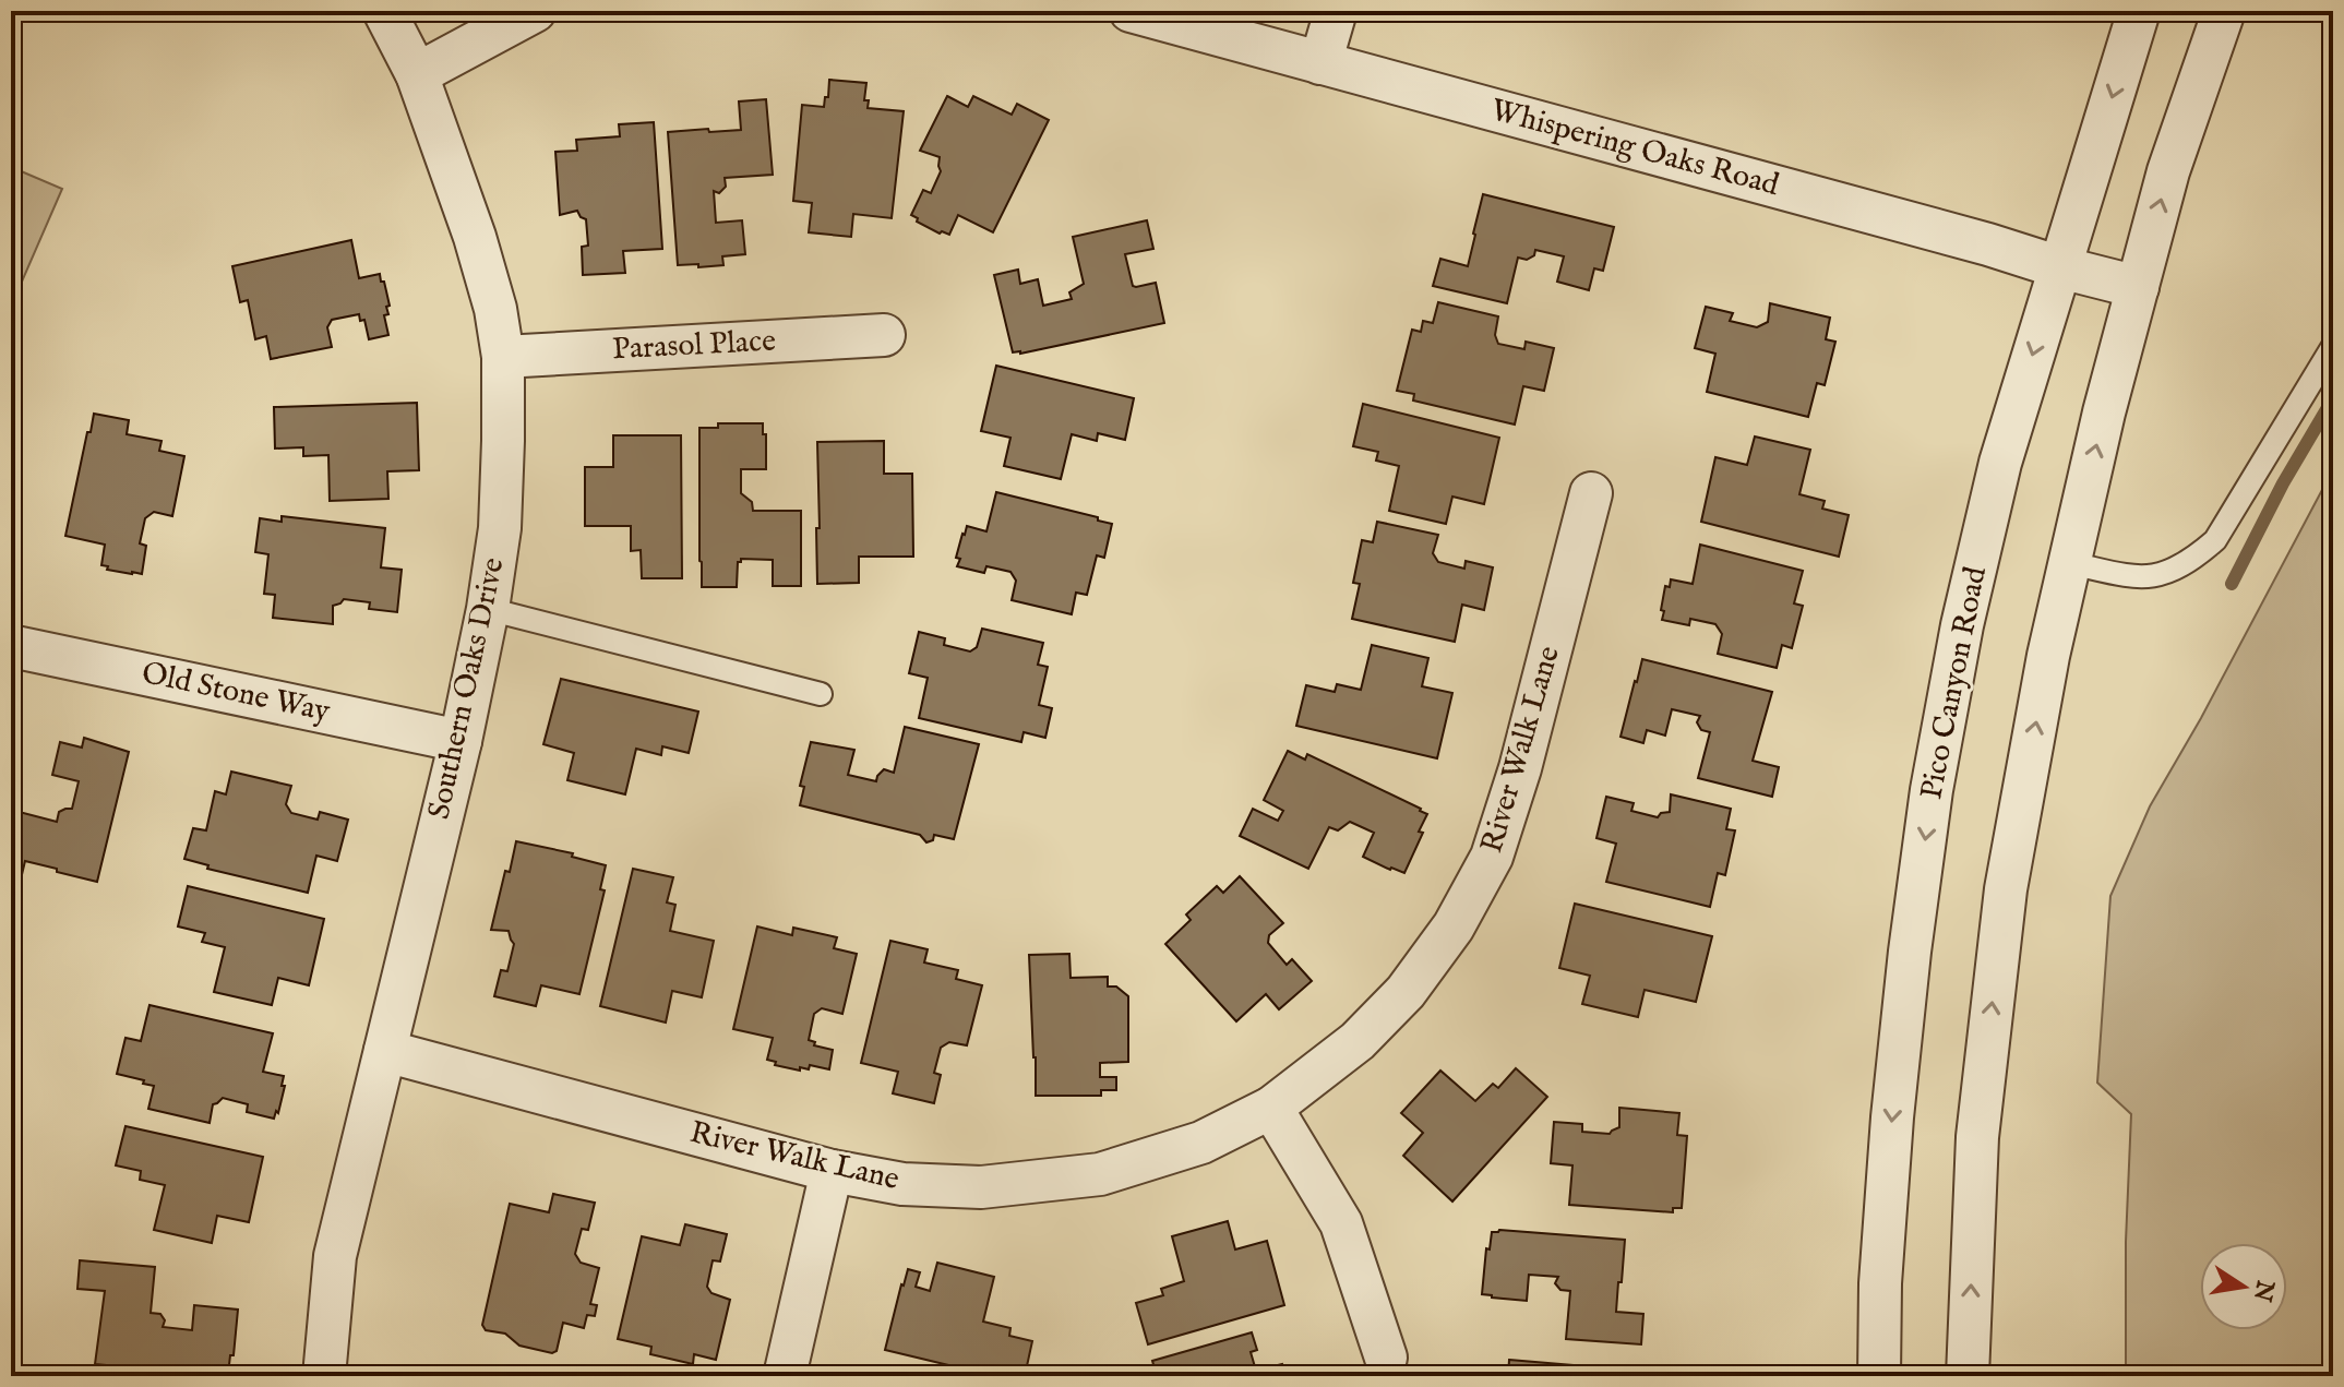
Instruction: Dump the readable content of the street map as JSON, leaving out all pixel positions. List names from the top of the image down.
{
  "streets": {
    "street": [
      "Whispering Oaks Road",
      "Parasol Place",
      "Pico Canyon Road",
      "Southern Oaks Drive",
      "Old Stone Way",
      "River Walk Lane"
    ]
  },
  "crossings": [
    ["Whispering Oaks Road", "Pico Canyon Road"],
    ["Parasol Place", "Southern Oaks Drive"],
    ["Southern Oaks Drive", "Old Stone Way"],
    ["Southern Oaks Drive", "River Walk Lane"]
  ],
  "north": "right"
}
